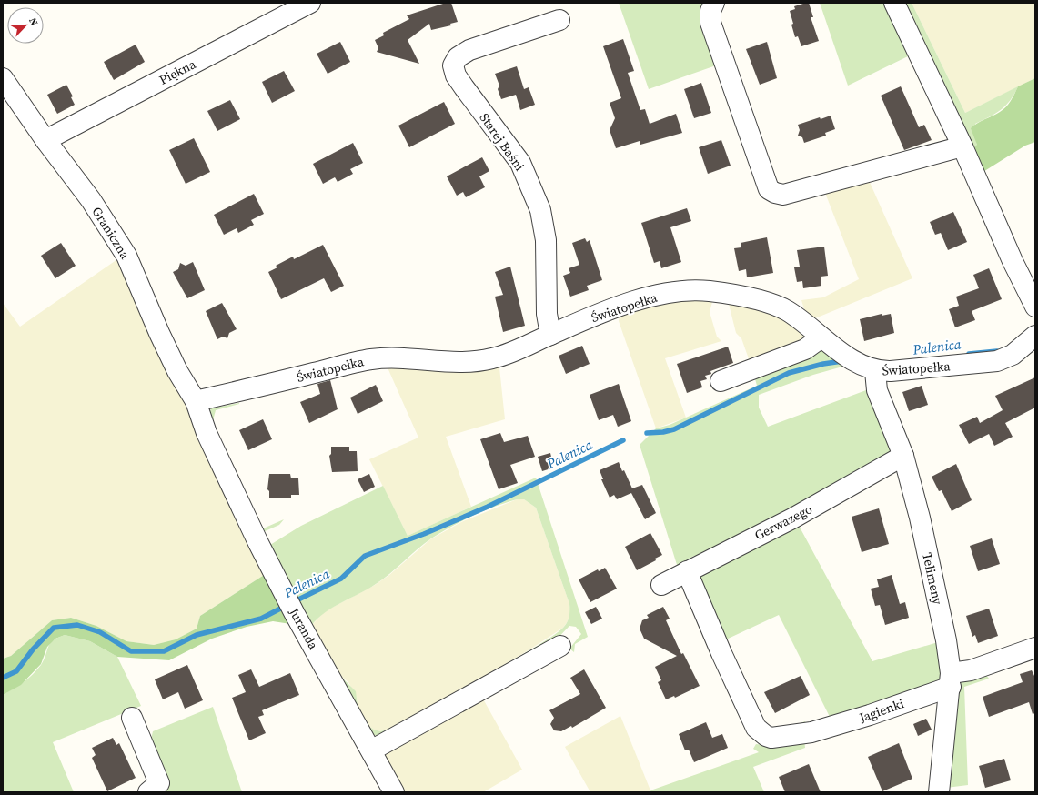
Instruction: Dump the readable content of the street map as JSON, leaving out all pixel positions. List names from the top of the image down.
{
  "streets": {
    "street": [
      "Piękna",
      "Starej Baśni",
      "Graniczna",
      "Światopełka",
      "Gerwazego",
      "Telimeny",
      "Juranda",
      "Jagienki"
    ]
  },
  "crossings": [
    ["Piękna", "Graniczna"],
    ["Starej Baśni", "Światopełka"],
    ["Graniczna", "Światopełka"],
    ["Graniczna", "Juranda"],
    ["Światopełka", "Telimeny"],
    ["Światopełka", "Juranda"],
    ["Gerwazego", "Telimeny"],
    ["Gerwazego", "Jagienki"],
    ["Telimeny", "Jagienki"]
  ],
  "water": ["Palenica"],
  "north": "top right"
}
